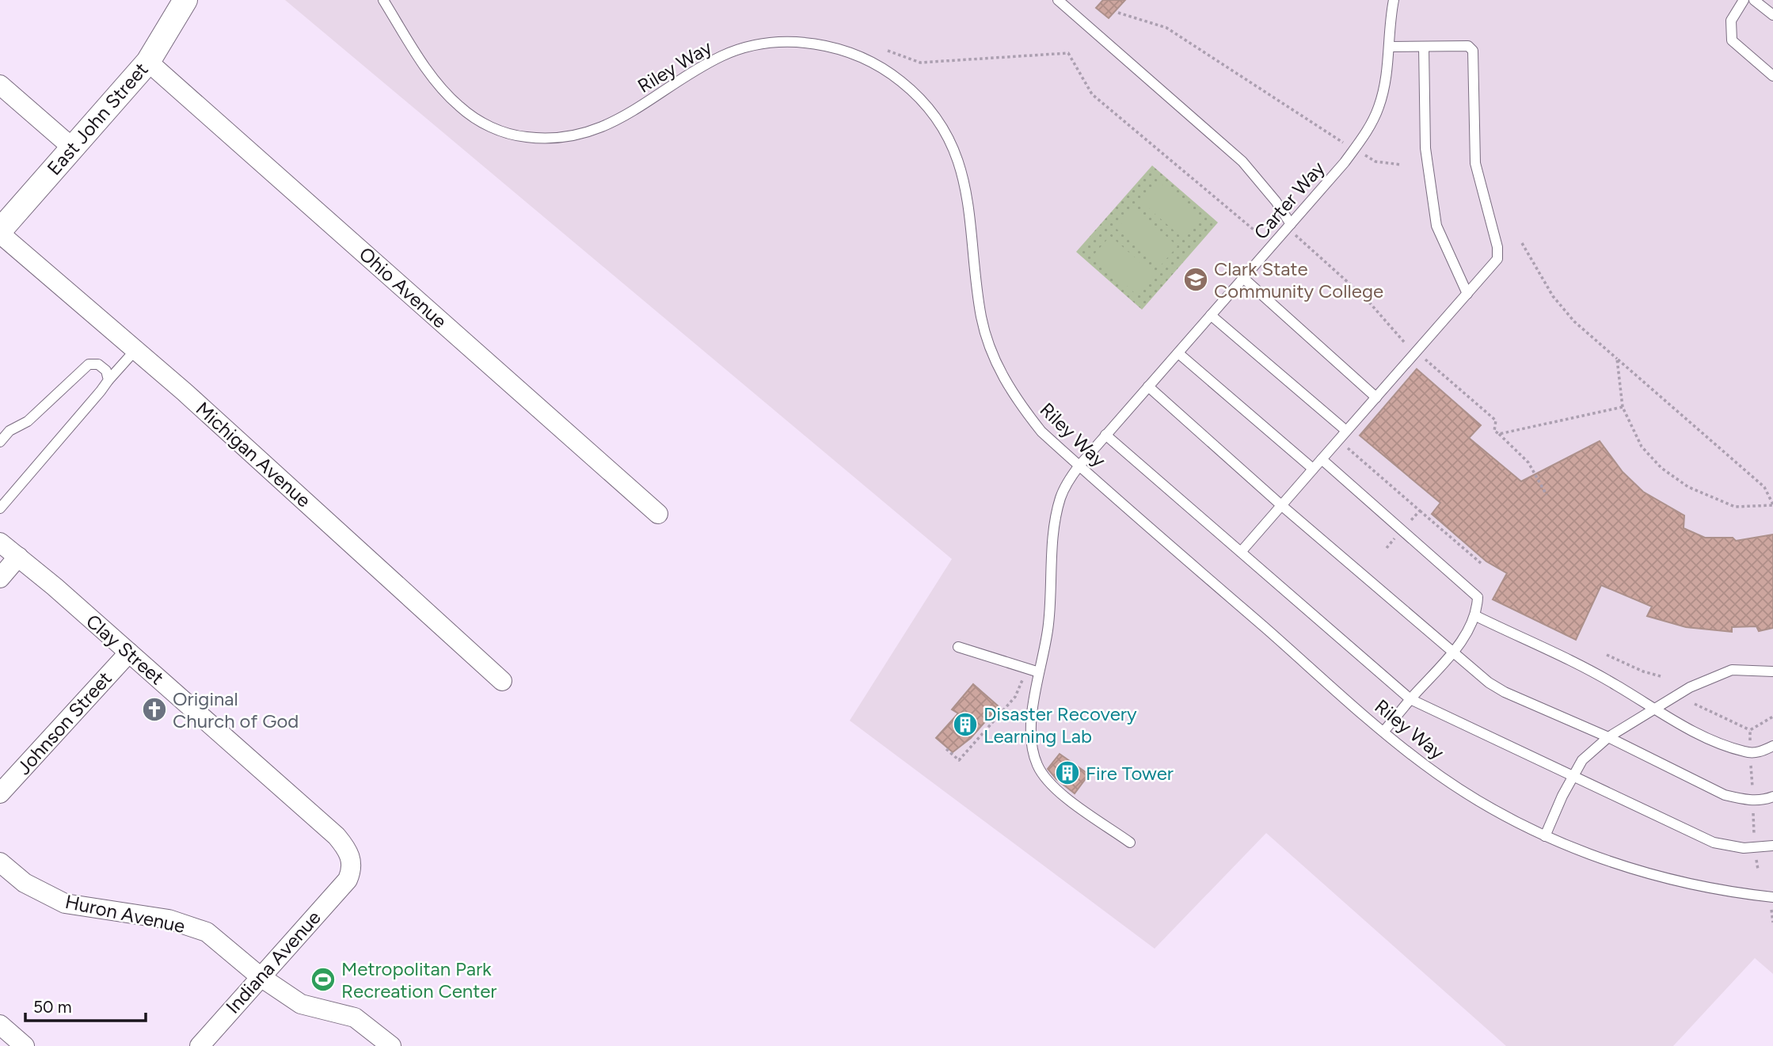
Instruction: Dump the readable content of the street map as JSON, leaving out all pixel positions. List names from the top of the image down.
{
  "streets": {
    "street": [
      "East John Street",
      "Ohio Avenue",
      "Michigan Avenue",
      "Clay Street",
      "Johnson Street",
      "Huron Avenue",
      "Indiana Avenue"
    ],
    "lane": ["Riley Way", "Carter Way"]
  },
  "crossings": [
    ["Riley Way", "Carter Way"],
    ["East John Street", "Ohio Avenue"],
    ["East John Street", "Michigan Avenue"],
    ["Clay Street", "Johnson Street"],
    ["Clay Street", "Indiana Avenue"],
    ["Huron Avenue", "Indiana Avenue"]
  ],
  "places": {
    "school or university": ["Clark State Community College"],
    "church": ["Original Church of God"],
    "building": ["Disaster Recovery Learning Lab", "Fire Tower"],
    "sports": ["Metropolitan Park Recreation Center"]
  },
  "scale_bar": "50 m"
}
